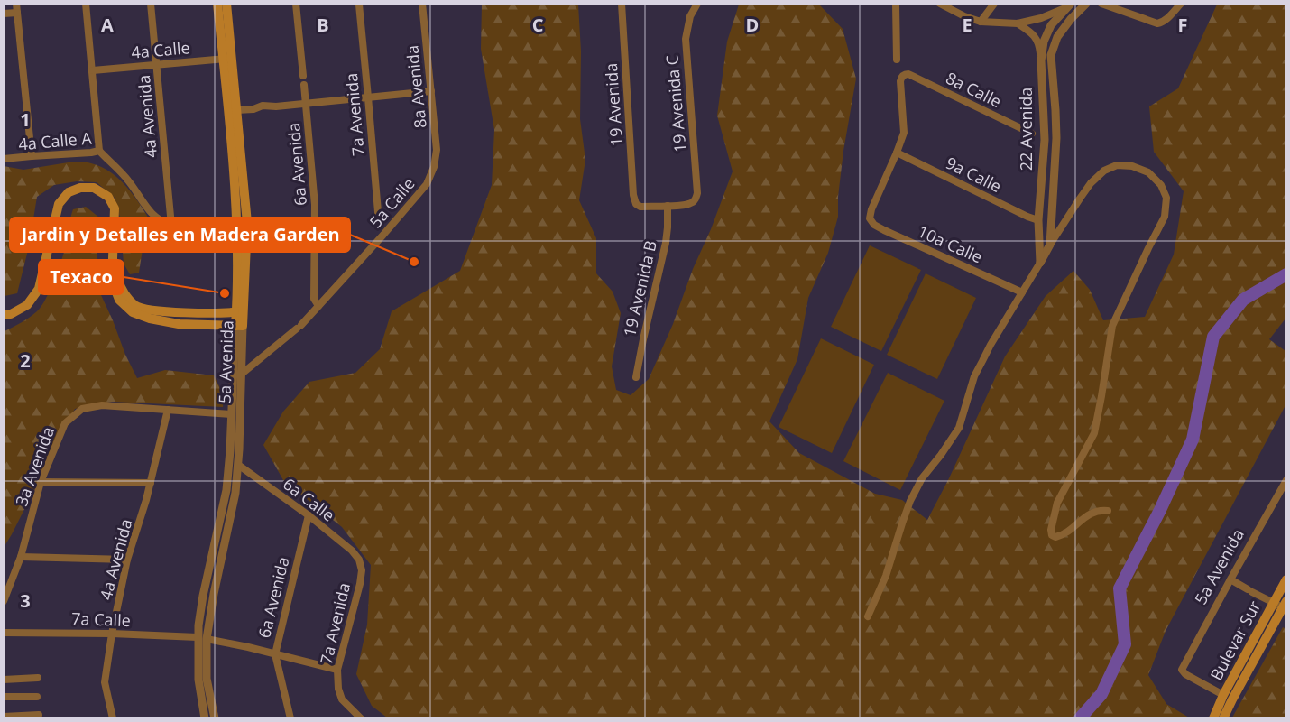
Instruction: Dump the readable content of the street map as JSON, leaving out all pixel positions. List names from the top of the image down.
{
  "streets": {
    "main road": ["5a Avenida", "Bulevar Sur"],
    "street": [
      "4a Calle",
      "8a Avenida",
      "8a Calle",
      "19 Avenida C",
      "19 Avenida",
      "7a Avenida",
      "4a Avenida",
      "22 Avenida",
      "4a Calle A",
      "6a Avenida",
      "9a Calle",
      "5a Calle",
      "10a Calle",
      "19 Avenida B",
      "3a Avenida",
      "6a Calle",
      "7a Calle"
    ]
  },
  "crossings": [
    ["4a Calle", "4a Avenida"],
    ["4a Calle", "5a Avenida"],
    ["8a Avenida", "5a Calle"],
    ["8a Calle", "9a Calle"],
    ["8a Calle", "10a Calle"],
    ["19 Avenida C", "19 Avenida"],
    ["19 Avenida C", "19 Avenida B"],
    ["19 Avenida", "19 Avenida B"],
    ["7a Avenida", "6a Calle"],
    ["7a Avenida", "7a Calle"],
    ["4a Avenida", "4a Calle A"],
    ["4a Avenida", "3a Avenida"],
    ["4a Avenida", "7a Calle"],
    ["22 Avenida", "9a Calle"],
    ["4a Calle A", "5a Avenida"],
    ["6a Avenida", "5a Calle"],
    ["6a Avenida", "6a Calle"],
    ["6a Avenida", "7a Calle"],
    ["9a Calle", "10a Calle"],
    ["5a Calle", "5a Avenida"],
    ["5a Avenida", "6a Calle"],
    ["5a Avenida", "7a Calle"],
    ["5a Avenida", "Bulevar Sur"]
  ],
  "places": ["Jardin y Detalles en Madera Garden", "Texaco"],
  "grid": {
    "columns": [
      "A",
      "B",
      "C",
      "D",
      "E",
      "F"
    ],
    "rows": ["1", "2", "3"]
  }
}
